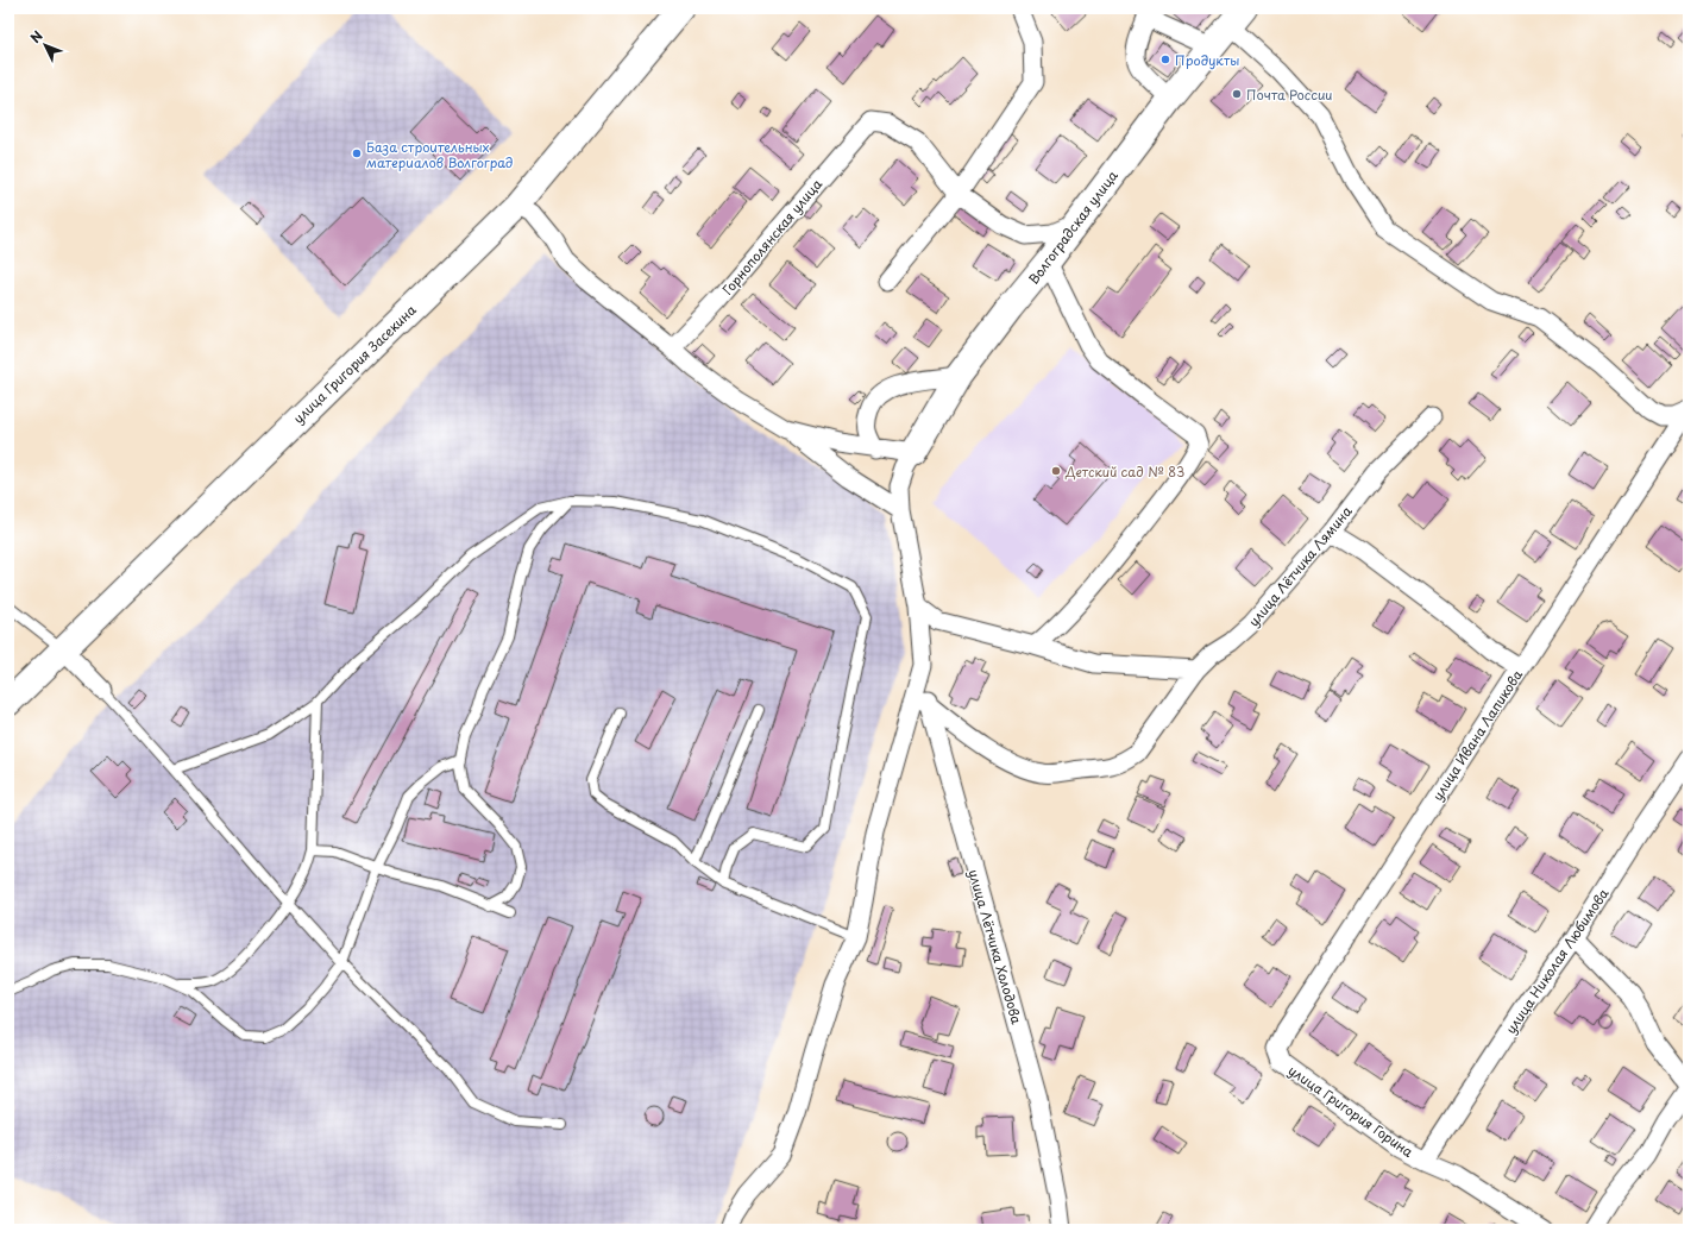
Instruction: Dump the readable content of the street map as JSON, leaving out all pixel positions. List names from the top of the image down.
{
  "streets": {
    "main road": ["Волгоградская улица", "улица Григория Засекина"],
    "street": [
      "Горнополянская улица",
      "улица Лётчика Лямина",
      "улица Ивана Лапикова",
      "улица Лётчика Холодова",
      "улица Николая Любимова",
      "улица Григория Горина"
    ]
  },
  "crossings": [
    ["Волгоградская улица", "улица Лётчика Холодова"],
    ["улица Лётчика Лямина", "улица Лётчика Холодова"],
    ["улица Ивана Лапикова", "улица Григория Горина"],
    ["улица Николая Любимова", "улица Григория Горина"]
  ],
  "places": [
    "Продукты",
    "Почта России",
    "База строительных материалов Волгоград",
    "Детский сад № 83"
  ],
  "north": "top left"
}
